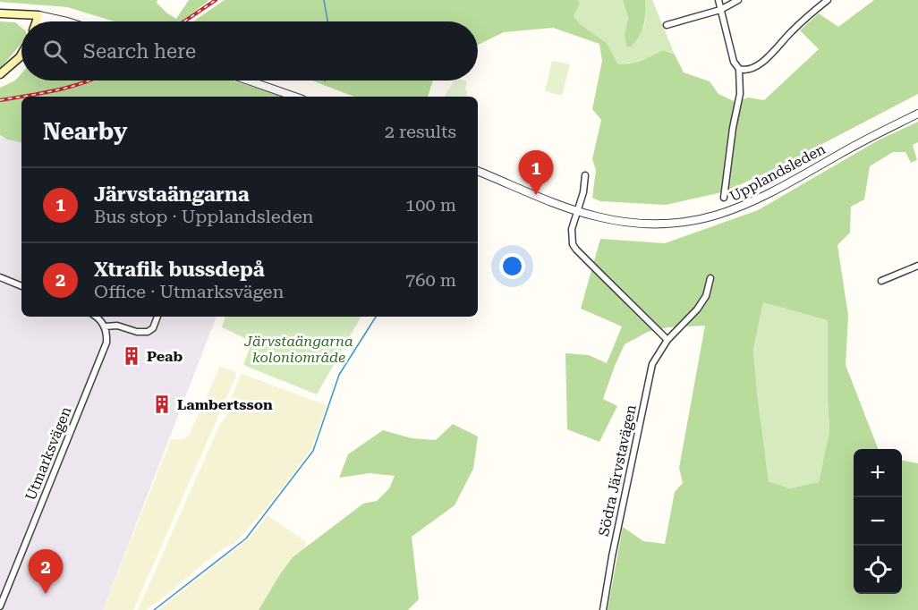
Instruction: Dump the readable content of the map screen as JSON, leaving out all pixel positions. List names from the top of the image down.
{
  "streets": {
    "street": ["Upplandsleden", "Utmarksvägen", "Södra Järvstavägen"]
  },
  "parks": ["Järvstaängarna koloniområde"],
  "places": {
    "building": ["Peab", "Lambertsson"]
  },
  "page": {
    "search": "Search here",
    "heading": ["Nearby", "2 results"],
    "pins": ["1", "2"],
    "list": [
      {
        "mark": "1",
        "name": "Järvstaängarna",
        "note": "Bus stop · Upplandsleden",
        "value": "100 m"
      },
      {
        "mark": "2",
        "name": "Xtrafik bussdepå",
        "note": "Office · Utmarksvägen",
        "value": "760 m"
      }
    ],
    "map_buttons": ["+", "−"]
  }
}
